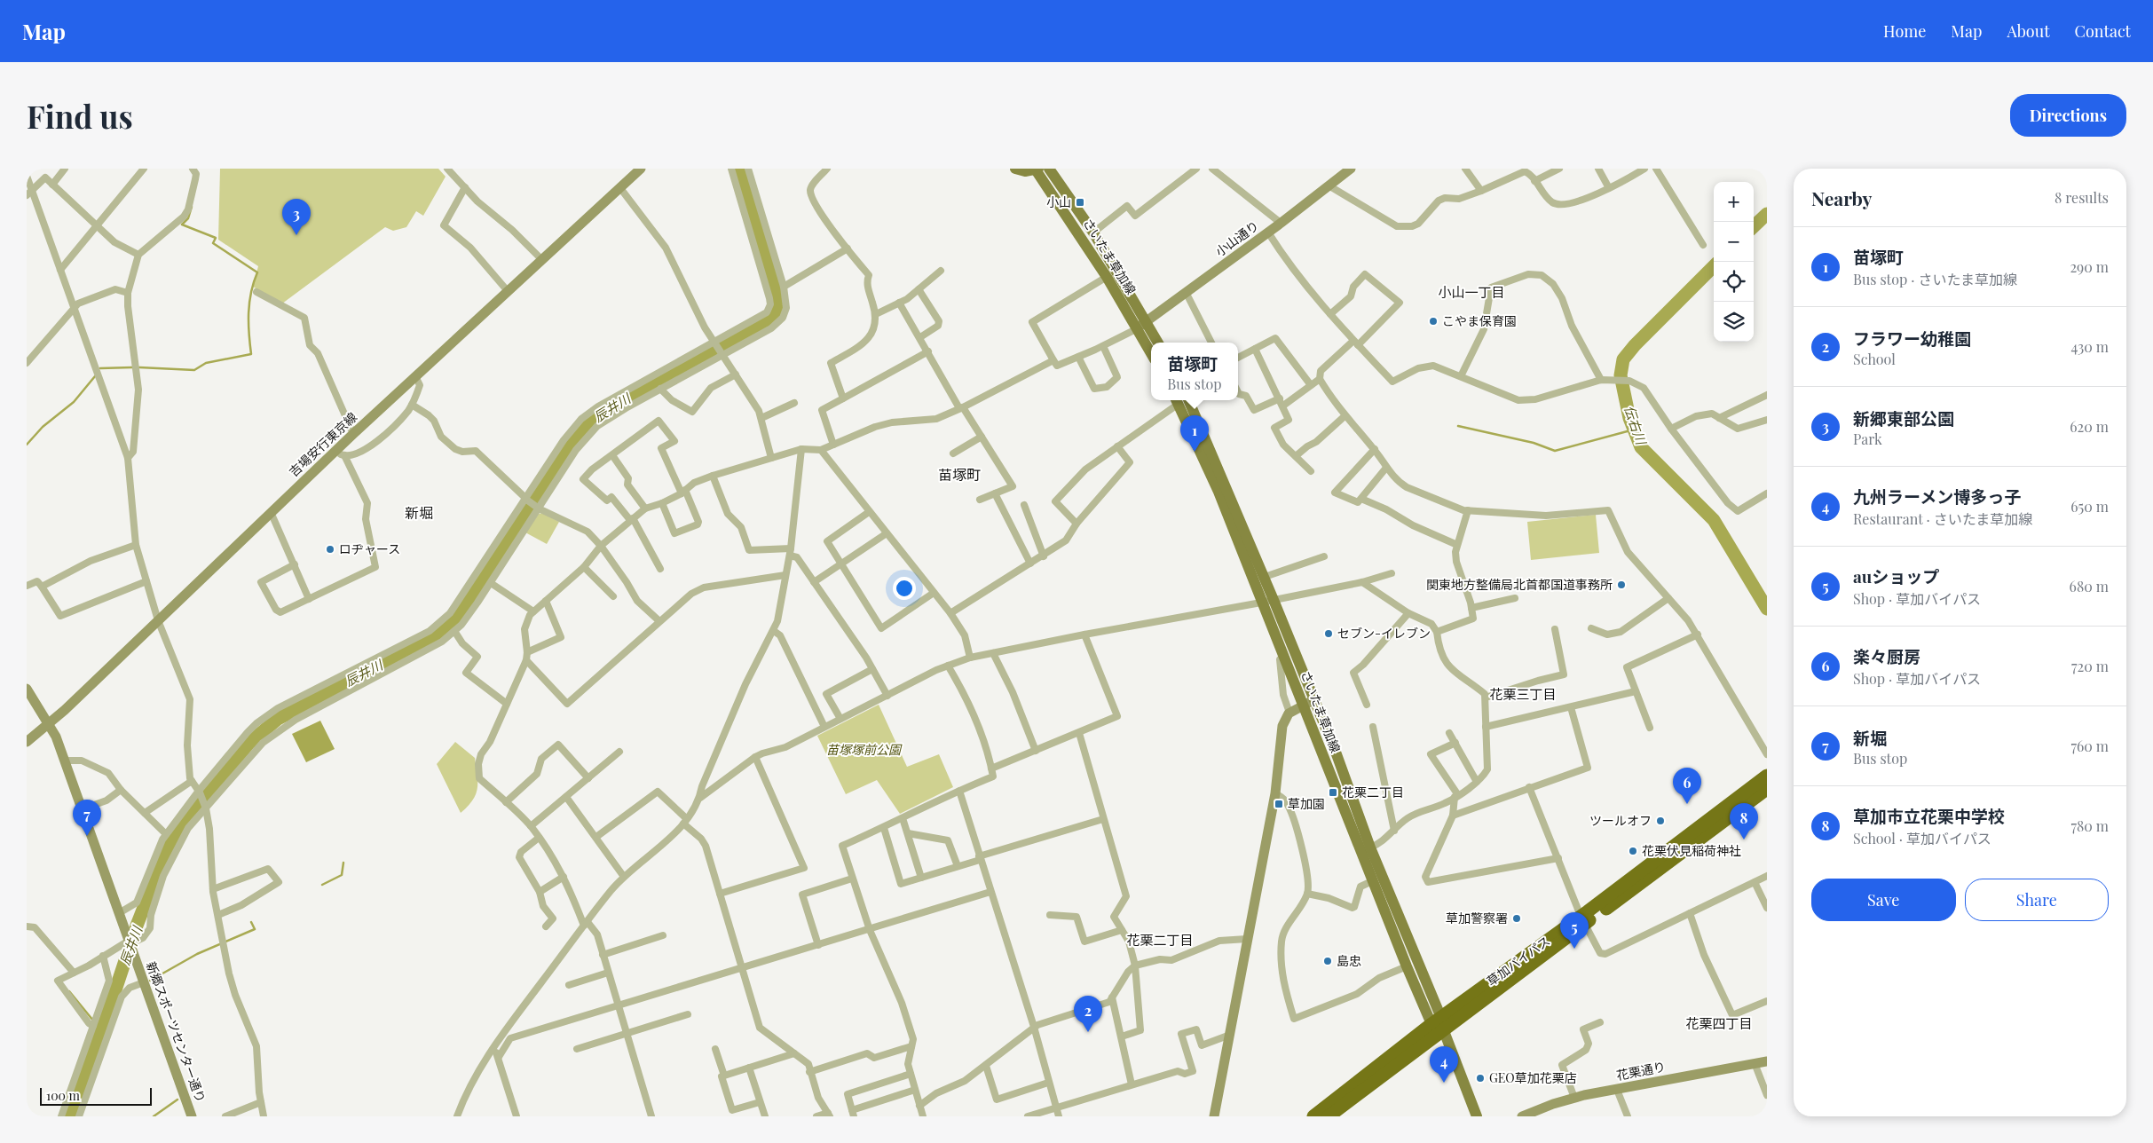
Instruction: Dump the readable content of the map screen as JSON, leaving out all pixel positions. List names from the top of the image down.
{
  "streets": {
    "highway": ["草加バイパス"],
    "main road": ["さいたま草加線"],
    "street": [
      "小山通り",
      "吉場安行東京線",
      "新郷スポーツセンター通り",
      "花栗通り"
    ]
  },
  "crossings": [
    ["小山通り", "さいたま草加線"],
    ["さいたま草加線", "草加バイパス"]
  ],
  "districts": [
    "小山一丁目",
    "苗塚町",
    "新堀",
    "花栗三丁目",
    "花栗二丁目",
    "花栗四丁目"
  ],
  "water": ["辰井川", "伝右川"],
  "parks": ["苗塚塚前公園"],
  "places": {
    "transit": ["小山", "花栗二丁目", "草加園"],
    "other": [
      "こやま保育園",
      "ロヂャース",
      "関東地方整備局北首都国道事務所",
      "セブン-イレブン",
      "ツールオフ",
      "花栗伏見稲荷神社",
      "草加警察署",
      "島忠",
      "GEO草加花栗店"
    ]
  },
  "scale_bar": "100 m",
  "page": {
    "header": "Map",
    "nav": [
      "Home",
      "Map",
      "About",
      "Contact"
    ],
    "buttons": [
      "Directions",
      ["Save", "Share"]
    ],
    "title": "Find us",
    "heading": ["Nearby", "8 results"],
    "map_buttons": ["+", "−"],
    "pins": [
      "3",
      "1",
      "6",
      "7",
      "8",
      "5",
      "2",
      "4"
    ],
    "list": [
      {
        "mark": "1",
        "name": "苗塚町",
        "note": "Bus stop · さいたま草加線",
        "value": "290 m"
      },
      {
        "mark": "2",
        "name": "フラワー幼稚園",
        "note": "School",
        "value": "430 m"
      },
      {
        "mark": "3",
        "name": "新郷東部公園",
        "note": "Park",
        "value": "620 m"
      },
      {
        "mark": "4",
        "name": "九州ラーメン博多っ子",
        "note": "Restaurant · さいたま草加線",
        "value": "650 m"
      },
      {
        "mark": "5",
        "name": "auショップ",
        "note": "Shop · 草加バイパス",
        "value": "680 m"
      },
      {
        "mark": "6",
        "name": "楽々厨房",
        "note": "Shop · 草加バイパス",
        "value": "720 m"
      },
      {
        "mark": "7",
        "name": "新堀",
        "note": "Bus stop",
        "value": "760 m"
      },
      {
        "mark": "8",
        "name": "草加市立花栗中学校",
        "note": "School · 草加バイパス",
        "value": "780 m"
      }
    ],
    "popup": ["苗塚町", "Bus stop"],
    "scale": "100 m"
  }
}
